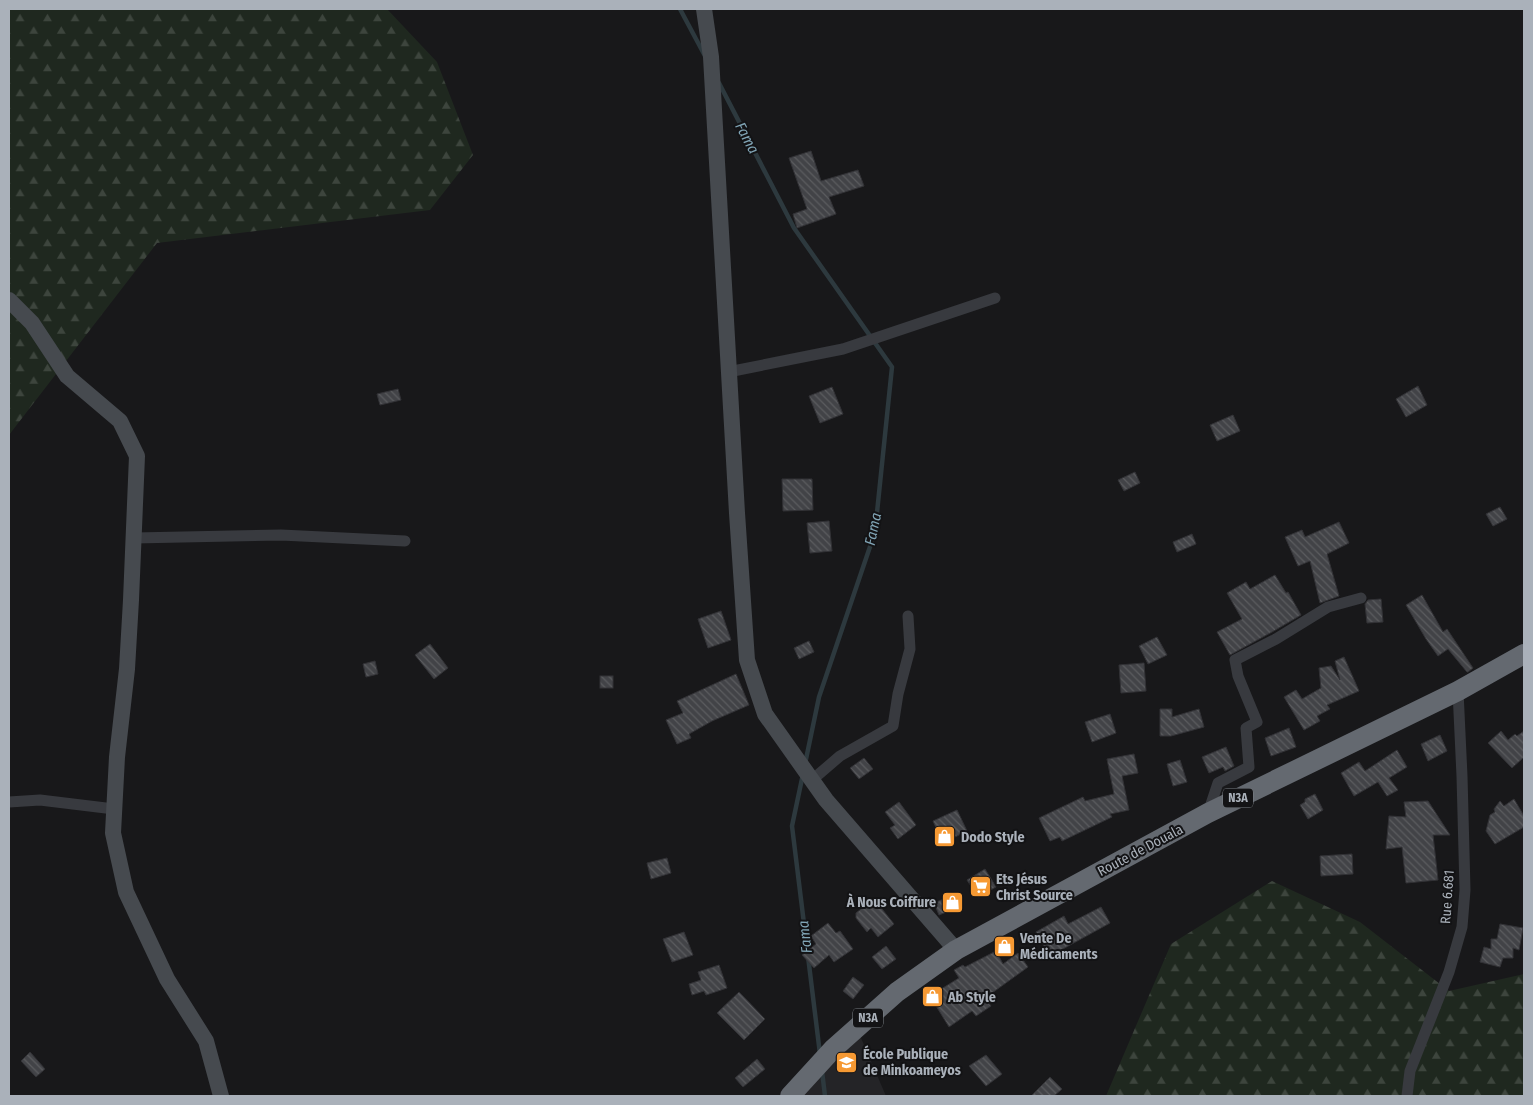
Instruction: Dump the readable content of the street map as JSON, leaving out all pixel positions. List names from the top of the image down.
{
  "streets": {
    "highway": ["N3A", "Route de Douala"],
    "street": ["Rue 6.681"]
  },
  "crossings": [
    ["Route de Douala", "Rue 6.681"]
  ],
  "water": ["Fama"],
  "places": {
    "shop": [
      "Dodo Style",
      "À Nous Coiffure",
      "Vente De Médicaments",
      "Ab Style"
    ],
    "supermarket": ["Ets Jésus Christ Source"],
    "school or university": ["École Publique de Minkoameyos"]
  }
}
